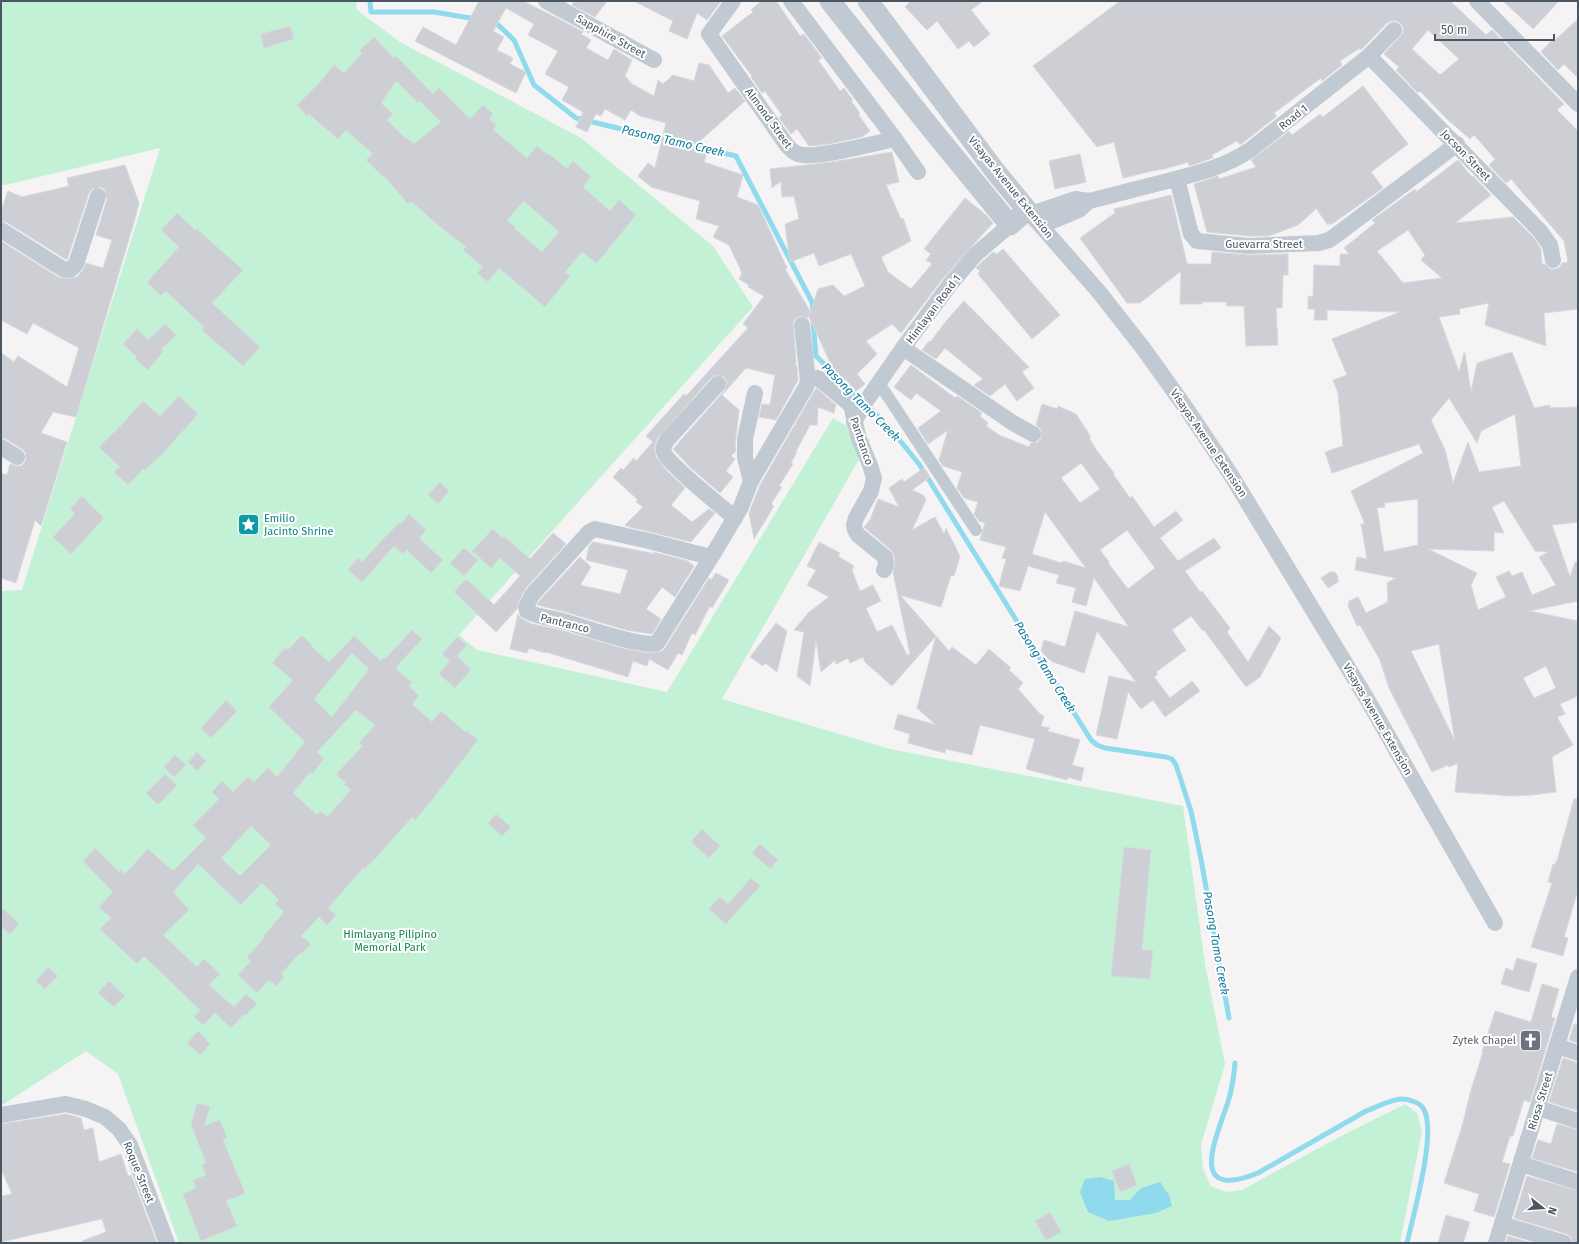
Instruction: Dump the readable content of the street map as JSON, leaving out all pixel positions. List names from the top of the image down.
{
  "streets": {
    "street": [
      "Sapphire Street",
      "Road 1",
      "Almond Street",
      "Jocson Street",
      "Visayas Avenue Extension",
      "Guevarra Street",
      "Himlayan Road 1",
      "Pantranco",
      "Riosa Street",
      "Roque Street"
    ]
  },
  "crossings": [
    ["Road 1", "Jocson Street"],
    ["Road 1", "Guevarra Street"],
    ["Jocson Street", "Guevarra Street"],
    ["Visayas Avenue Extension", "Himlayan Road 1"],
    ["Himlayan Road 1", "Pantranco"]
  ],
  "water": ["Pasong Tamo Creek"],
  "parks": ["Himlayang Pilipino Memorial Park"],
  "places": {
    "place": ["Emilio Jacinto Shrine"],
    "church": ["Zytek Chapel"]
  },
  "scale_bar": "50 m",
  "north": "right"
}
